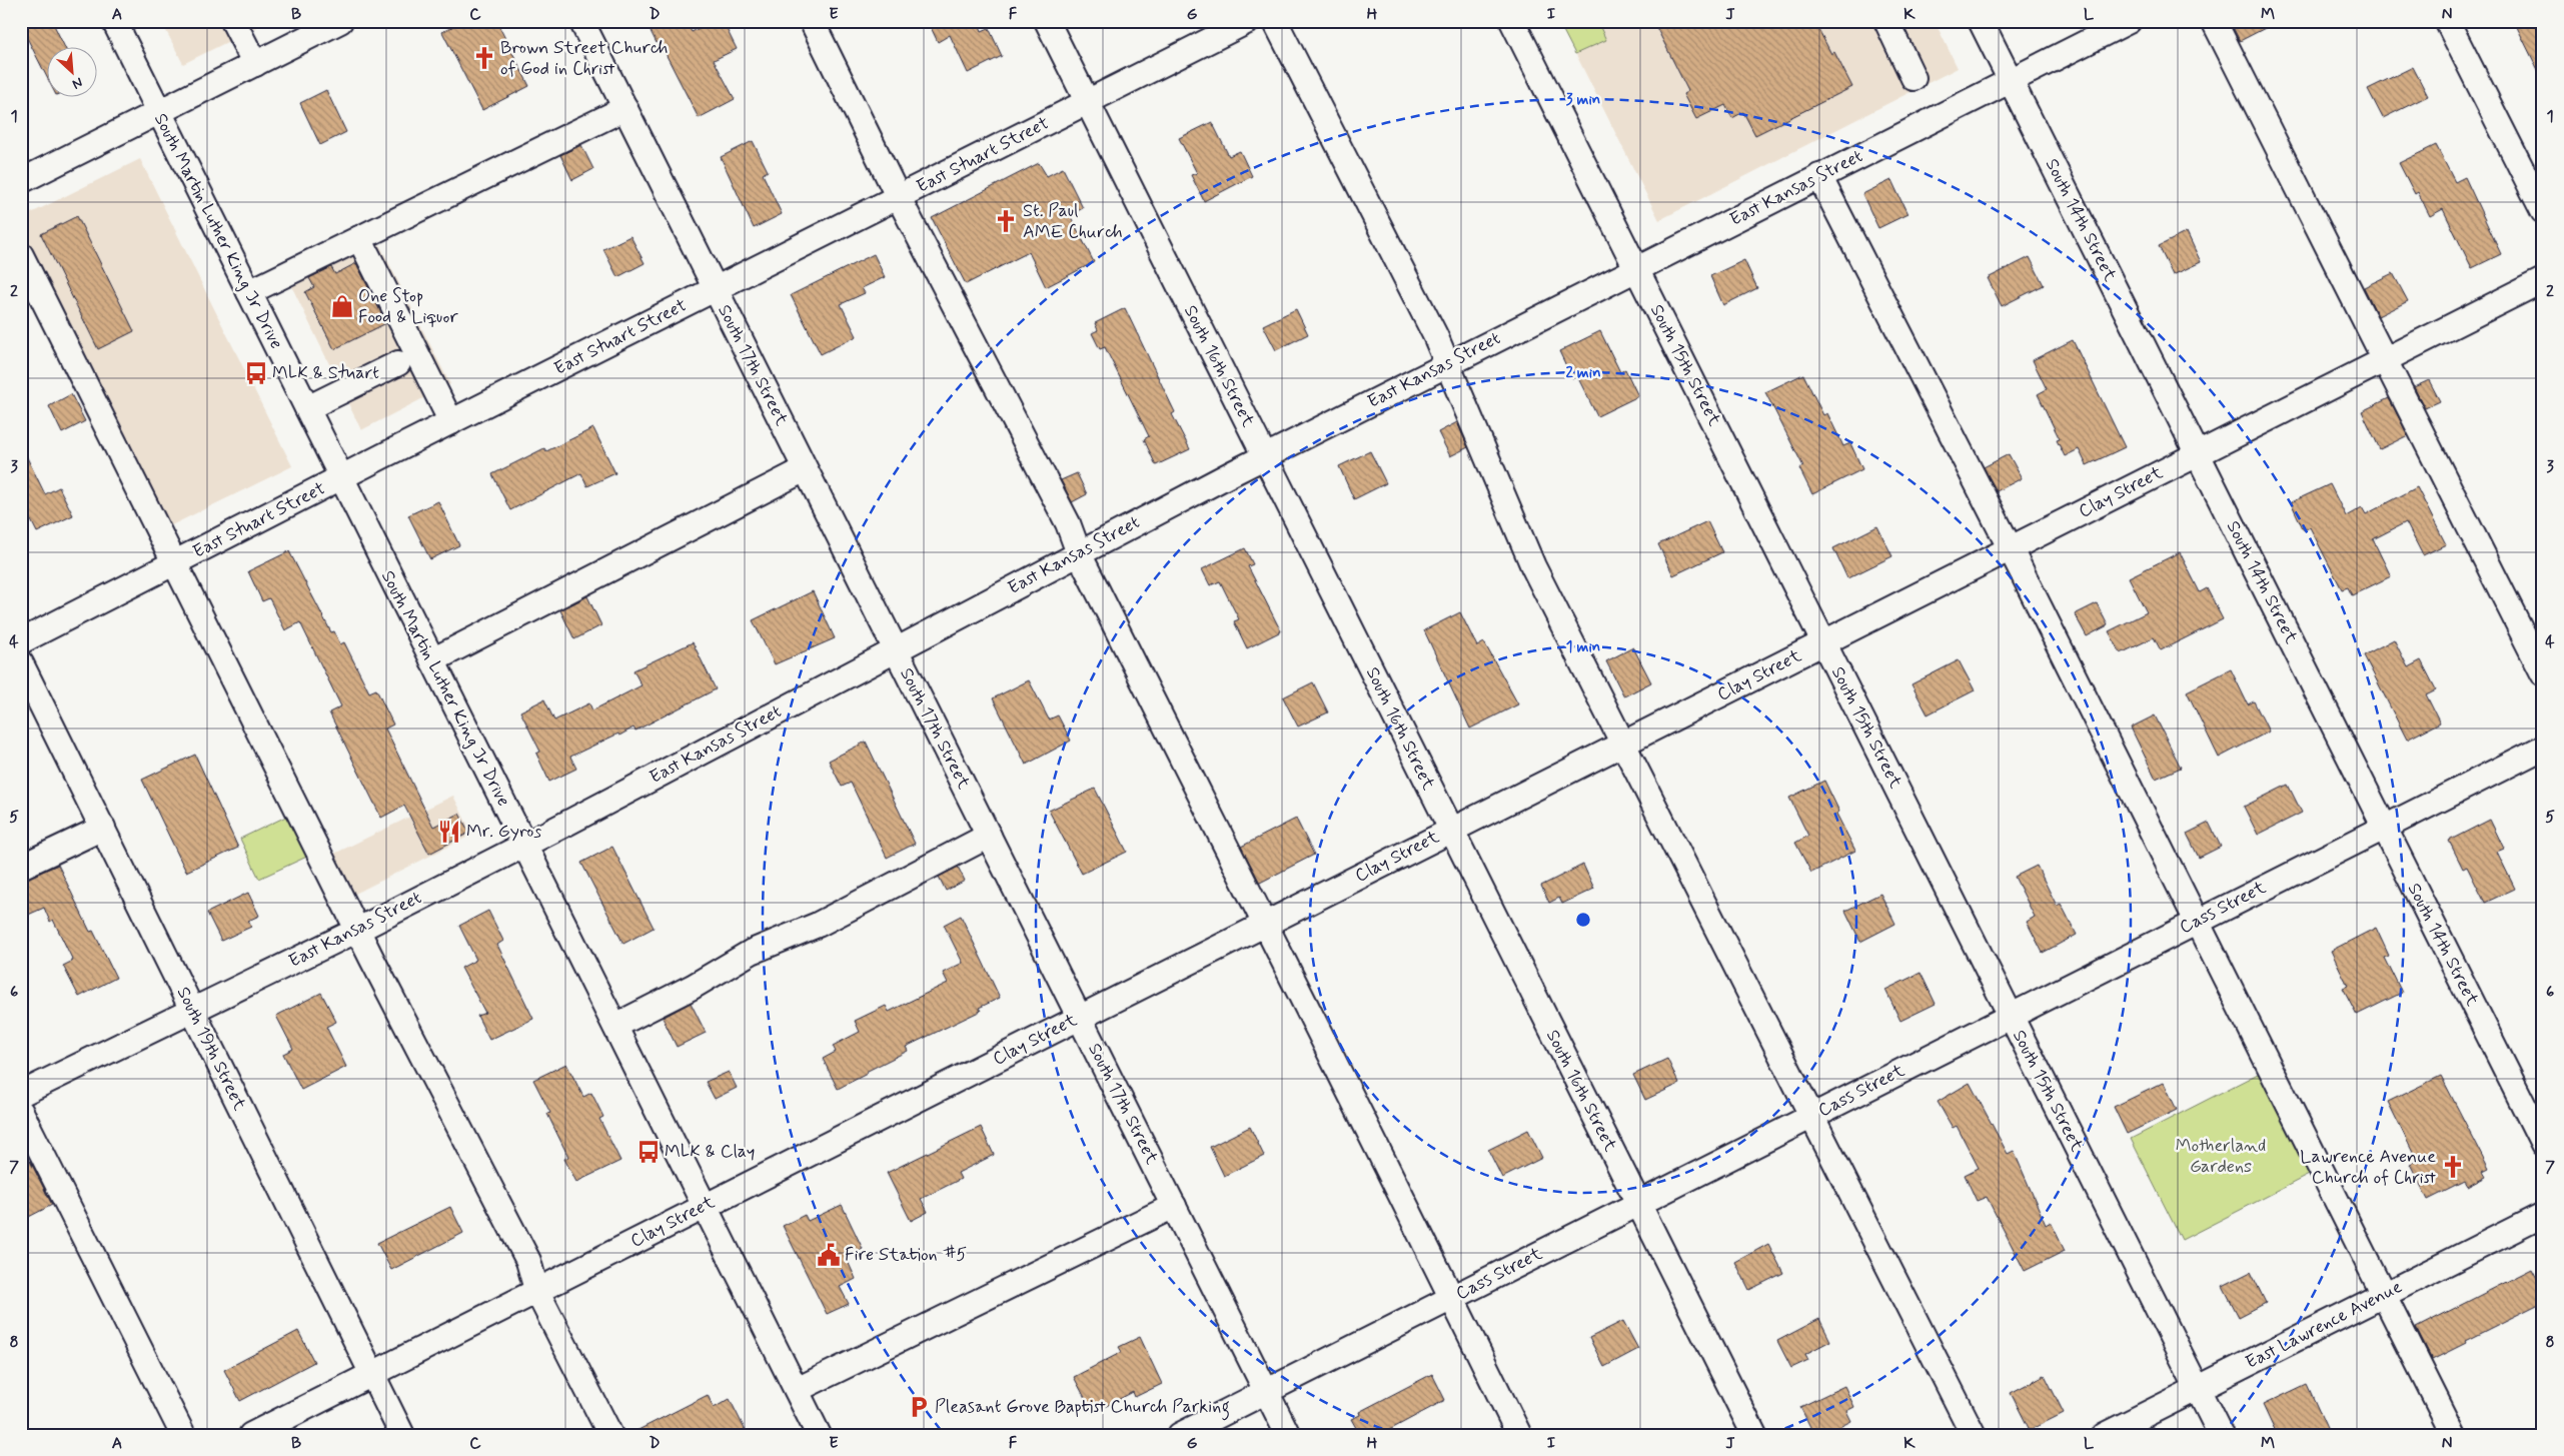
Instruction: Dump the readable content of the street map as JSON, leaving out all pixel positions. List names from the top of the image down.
{
  "streets": {
    "street": [
      "East Stuart Street",
      "East Kansas Street",
      "South 14th Street",
      "South Martin Luther King Jr Drive",
      "South 17th Street",
      "South 15th Street",
      "South 16th Street",
      "Clay Street",
      "Cass Street",
      "South 19th Street",
      "East Lawrence Avenue"
    ]
  },
  "crossings": [
    ["East Stuart Street", "South Martin Luther King Jr Drive"],
    ["East Stuart Street", "South 17th Street"],
    ["East Stuart Street", "South 16th Street"],
    ["East Kansas Street", "South 14th Street"],
    ["East Kansas Street", "South Martin Luther King Jr Drive"],
    ["East Kansas Street", "South 17th Street"],
    ["East Kansas Street", "South 15th Street"],
    ["East Kansas Street", "South 16th Street"],
    ["East Kansas Street", "South 19th Street"],
    ["South 14th Street", "Clay Street"],
    ["South 14th Street", "Cass Street"],
    ["South Martin Luther King Jr Drive", "Clay Street"],
    ["South 17th Street", "Clay Street"],
    ["South 17th Street", "Cass Street"],
    ["South 15th Street", "Clay Street"],
    ["South 15th Street", "Cass Street"],
    ["South 15th Street", "East Lawrence Avenue"],
    ["South 16th Street", "Clay Street"],
    ["South 16th Street", "Cass Street"],
    ["Clay Street", "South 19th Street"]
  ],
  "parks": ["Motherland Gardens"],
  "places": {
    "church": ["Brown Street Church of God in Christ", "St. Paul AME Church", "Lawrence Avenue Church of Christ"],
    "shop": ["One Stop Food & Liquor"],
    "bus stop": ["MLK & Stuart", "MLK & Clay"],
    "restaurant": ["Mr. Gyros"],
    "public building": ["Fire Station #5"],
    "parking": ["Pleasant Grove Baptist Church Parking"]
  },
  "north": "bottom right",
  "grid": {
    "columns": [
      "A",
      "B",
      "C",
      "D",
      "E",
      "F",
      "G",
      "H",
      "I",
      "J",
      "K",
      "L",
      "M",
      "N"
    ],
    "rows": [
      "1",
      "2",
      "3",
      "4",
      "5",
      "6",
      "7",
      "8"
    ]
  },
  "rings": ["3 min", "2 min", "1 min"]
}
